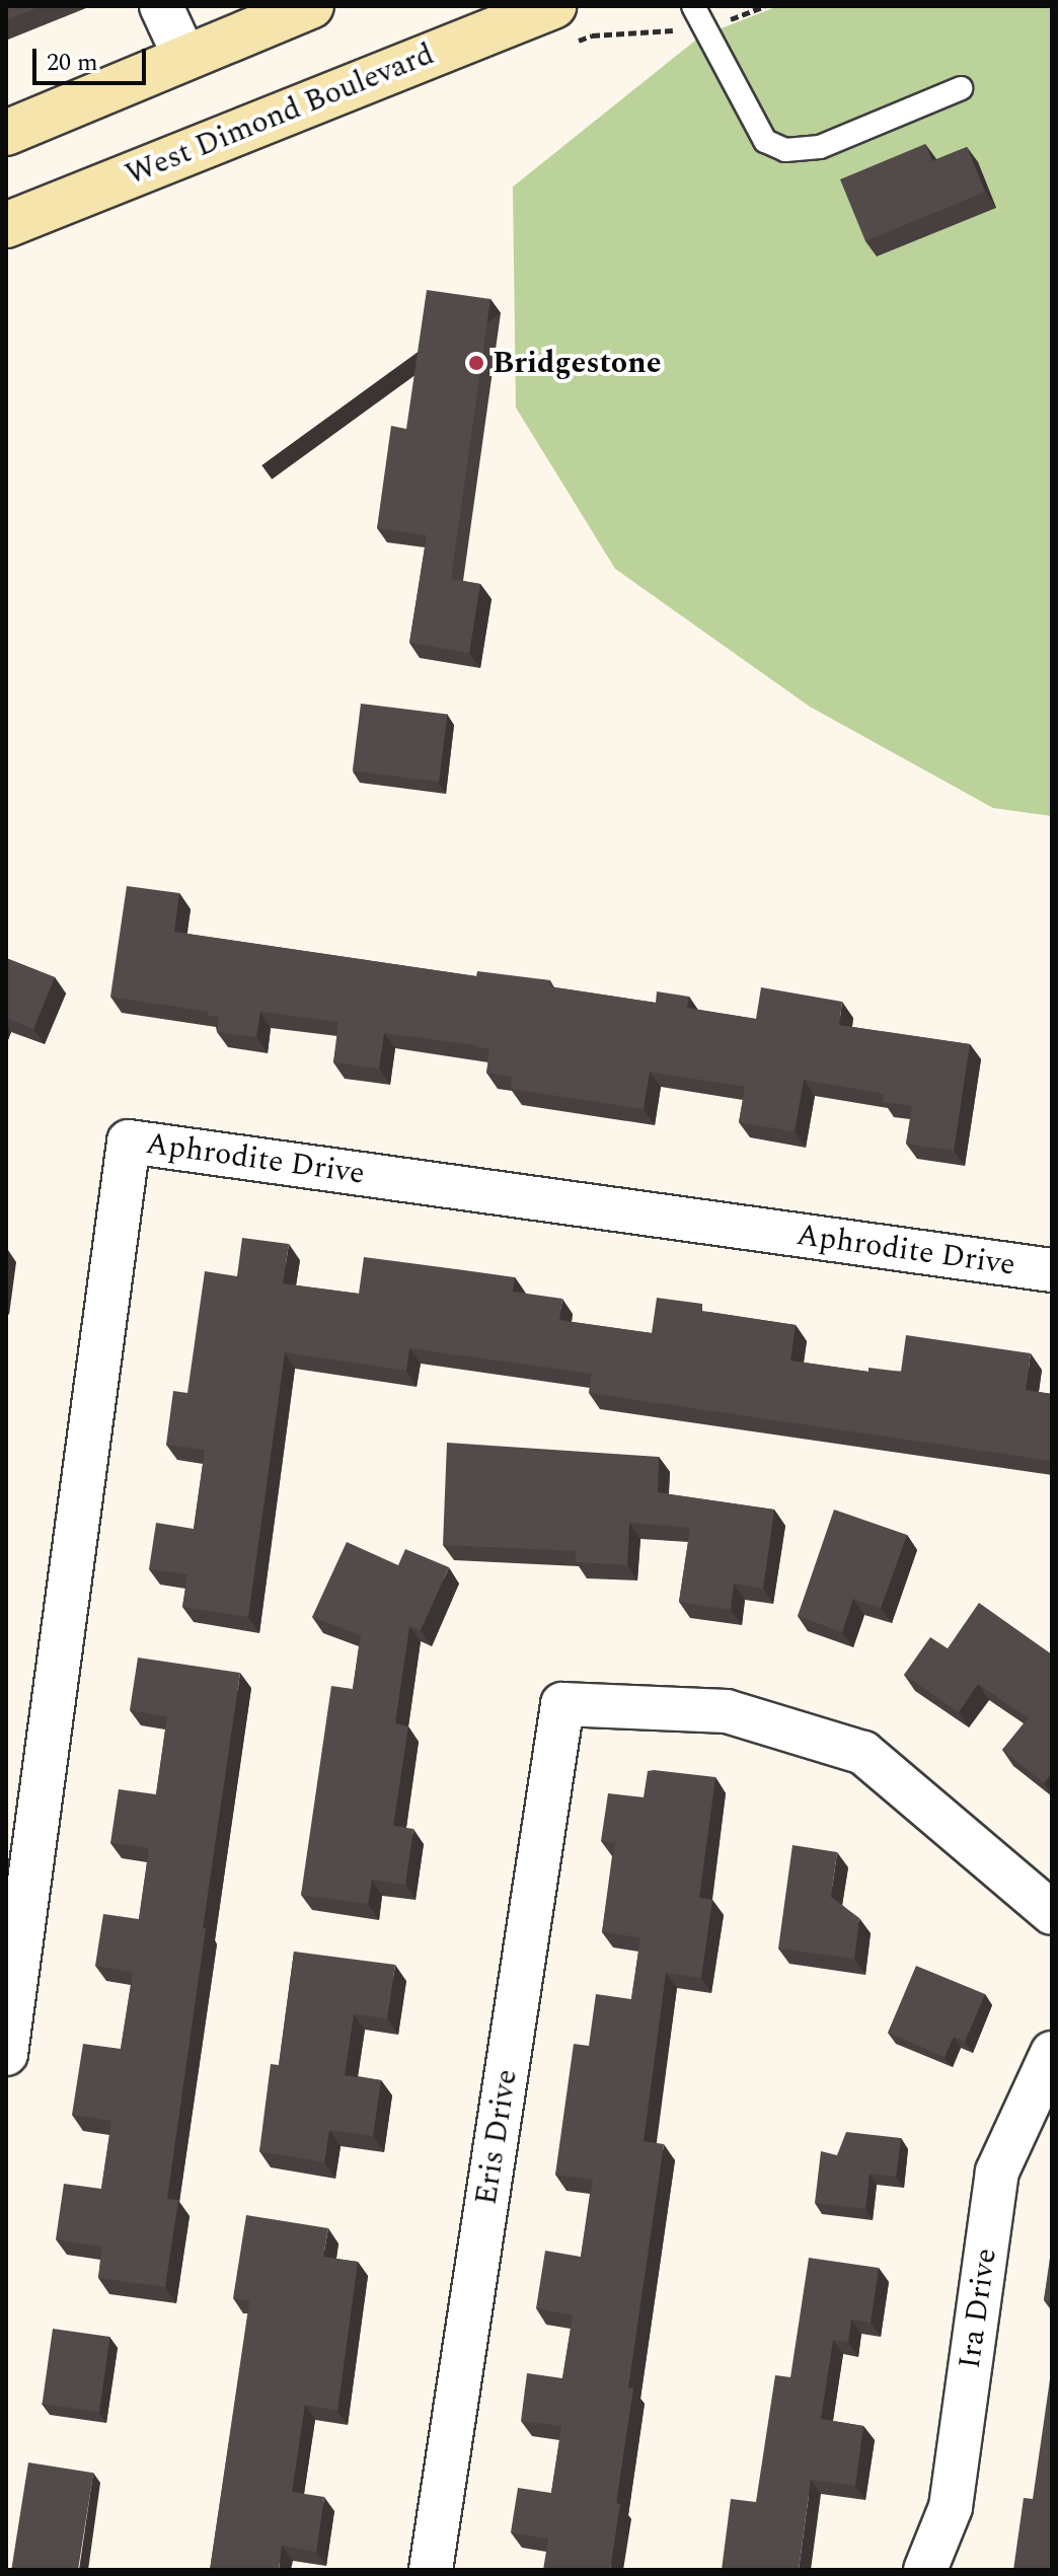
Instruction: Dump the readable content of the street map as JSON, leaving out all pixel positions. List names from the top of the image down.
{
  "streets": {
    "main road": ["West Dimond Boulevard"],
    "street": ["Aphrodite Drive", "Eris Drive", "Ira Drive"]
  },
  "places": ["Bridgestone"],
  "scale_bar": "20 m"
}
